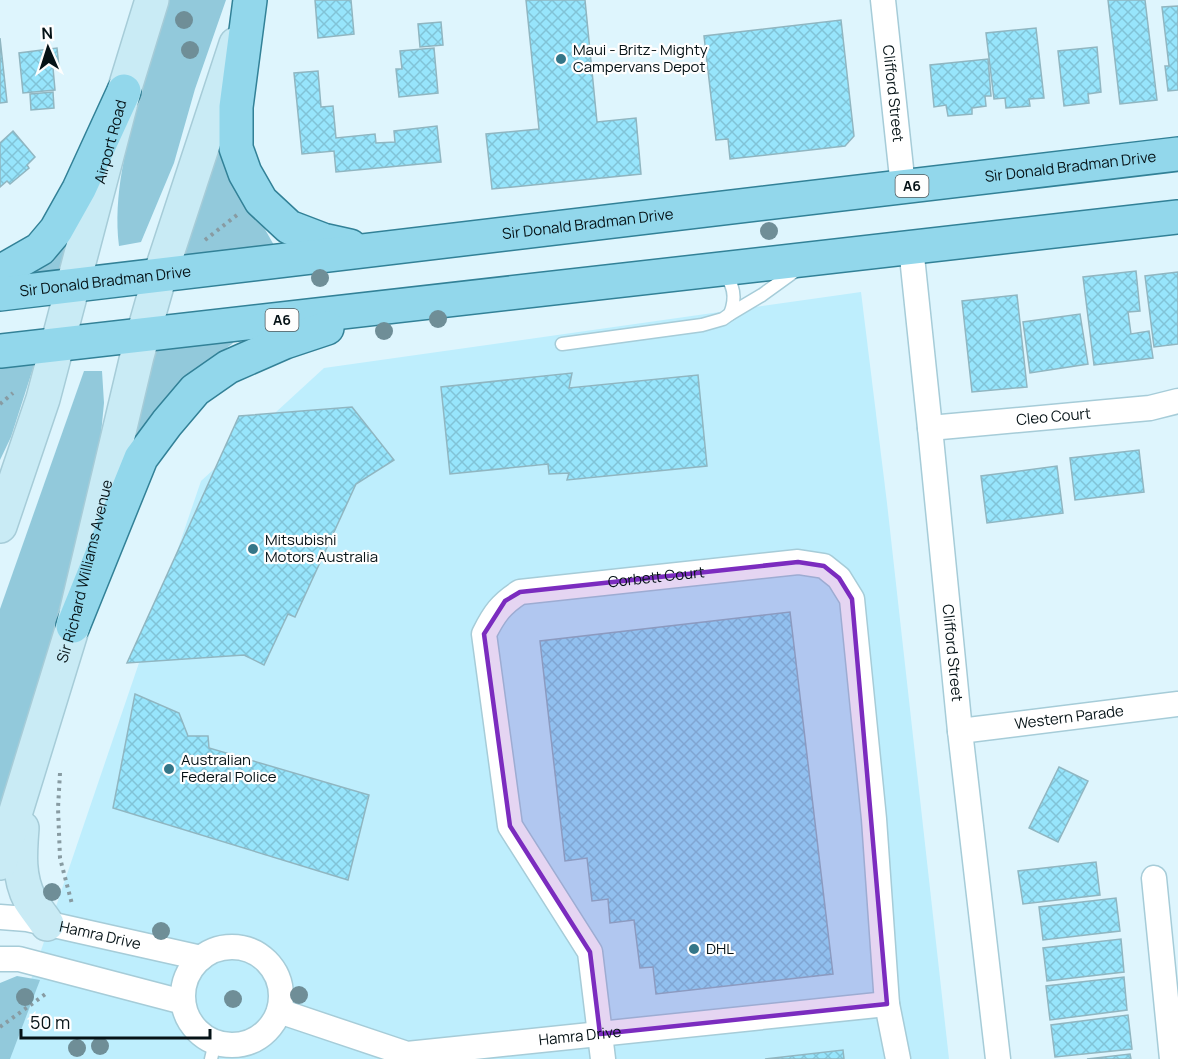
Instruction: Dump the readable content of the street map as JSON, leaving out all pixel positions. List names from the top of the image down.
{
  "streets": {
    "main road": [
      "Airport Road",
      "Sir Donald Bradman Drive",
      "A6",
      "Sir Richard Williams Avenue"
    ],
    "street": [
      "Clifford Street",
      "Cleo Court",
      "Corbett Court",
      "Western Parade",
      "Hamra Drive"
    ]
  },
  "crossings": [
    ["Clifford Street", "Sir Donald Bradman Drive"],
    ["Clifford Street", "A6"],
    ["Clifford Street", "Cleo Court"],
    ["Clifford Street", "Western Parade"],
    ["Airport Road", "Sir Donald Bradman Drive"],
    ["Sir Donald Bradman Drive", "Sir Richard Williams Avenue"],
    ["A6", "Sir Richard Williams Avenue"],
    ["Corbett Court", "Hamra Drive"]
  ],
  "places": [
    "Maui - Britz- Mighty Campervans Depot",
    "Mitsubishi Motors Australia",
    "Australian Federal Police",
    "DHL"
  ],
  "scale_bar": "50 m",
  "north": "top"
}
